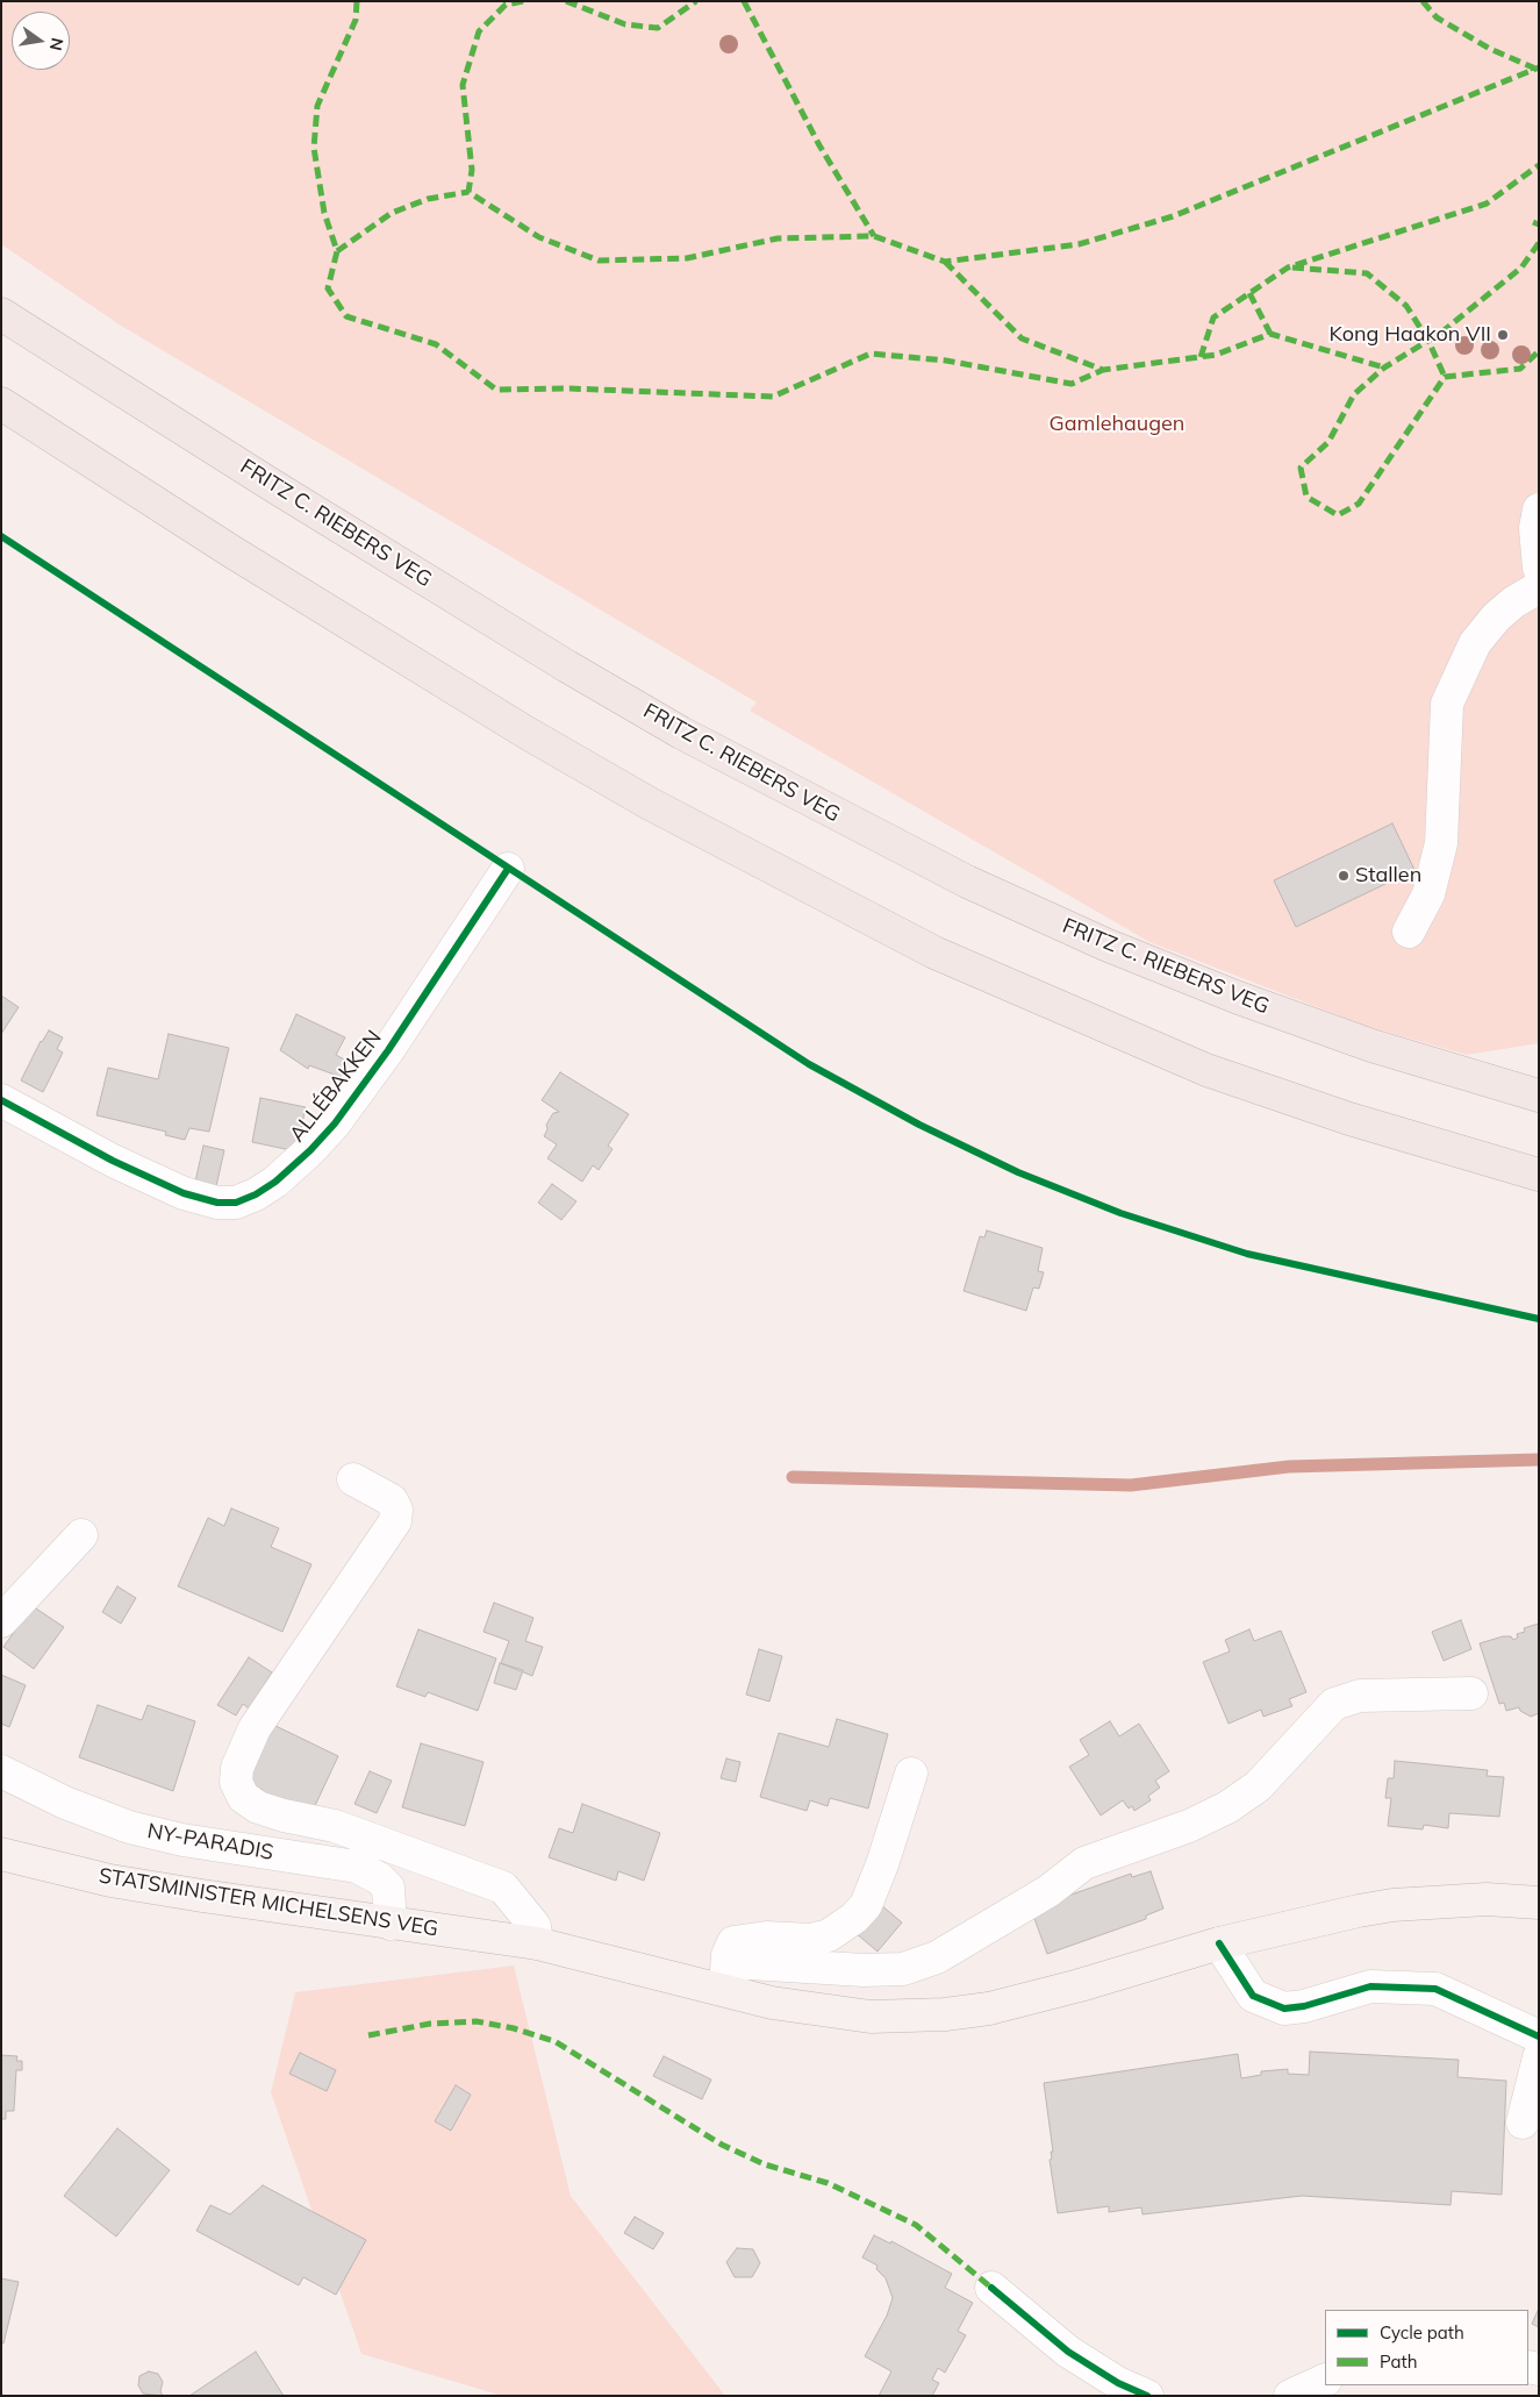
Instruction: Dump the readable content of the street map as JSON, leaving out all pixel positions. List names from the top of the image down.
{
  "streets": {
    "highway": ["FRITZ C. RIEBERS VEG"],
    "main road": ["STATSMINISTER MICHELSENS VEG"],
    "street": ["ALLÉBAKKEN", "NY-PARADIS"]
  },
  "crossings": [
    ["NY-PARADIS", "STATSMINISTER MICHELSENS VEG"]
  ],
  "parks": ["Gamlehaugen"],
  "places": ["Kong Haakon VII", "Stallen"],
  "legend": ["Cycle path", "Path"],
  "north": "right"
}
